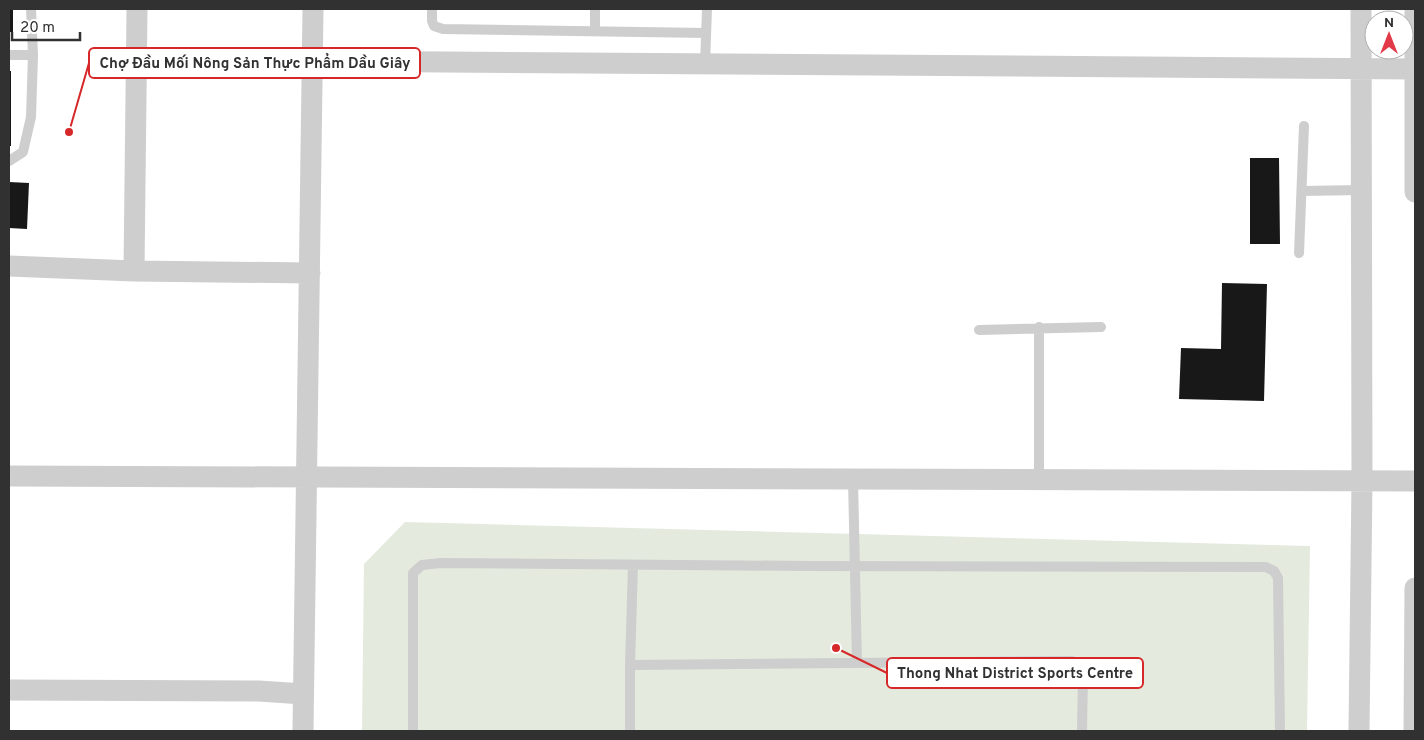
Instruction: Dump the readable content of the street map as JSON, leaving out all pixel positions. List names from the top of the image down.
{
  "places": ["Chợ Đầu Mối Nông Sản Thực Phẩm Dầu Giây", "Thong Nhat District Sports Centre"],
  "scale_bar": "20 m",
  "north": "top"
}
